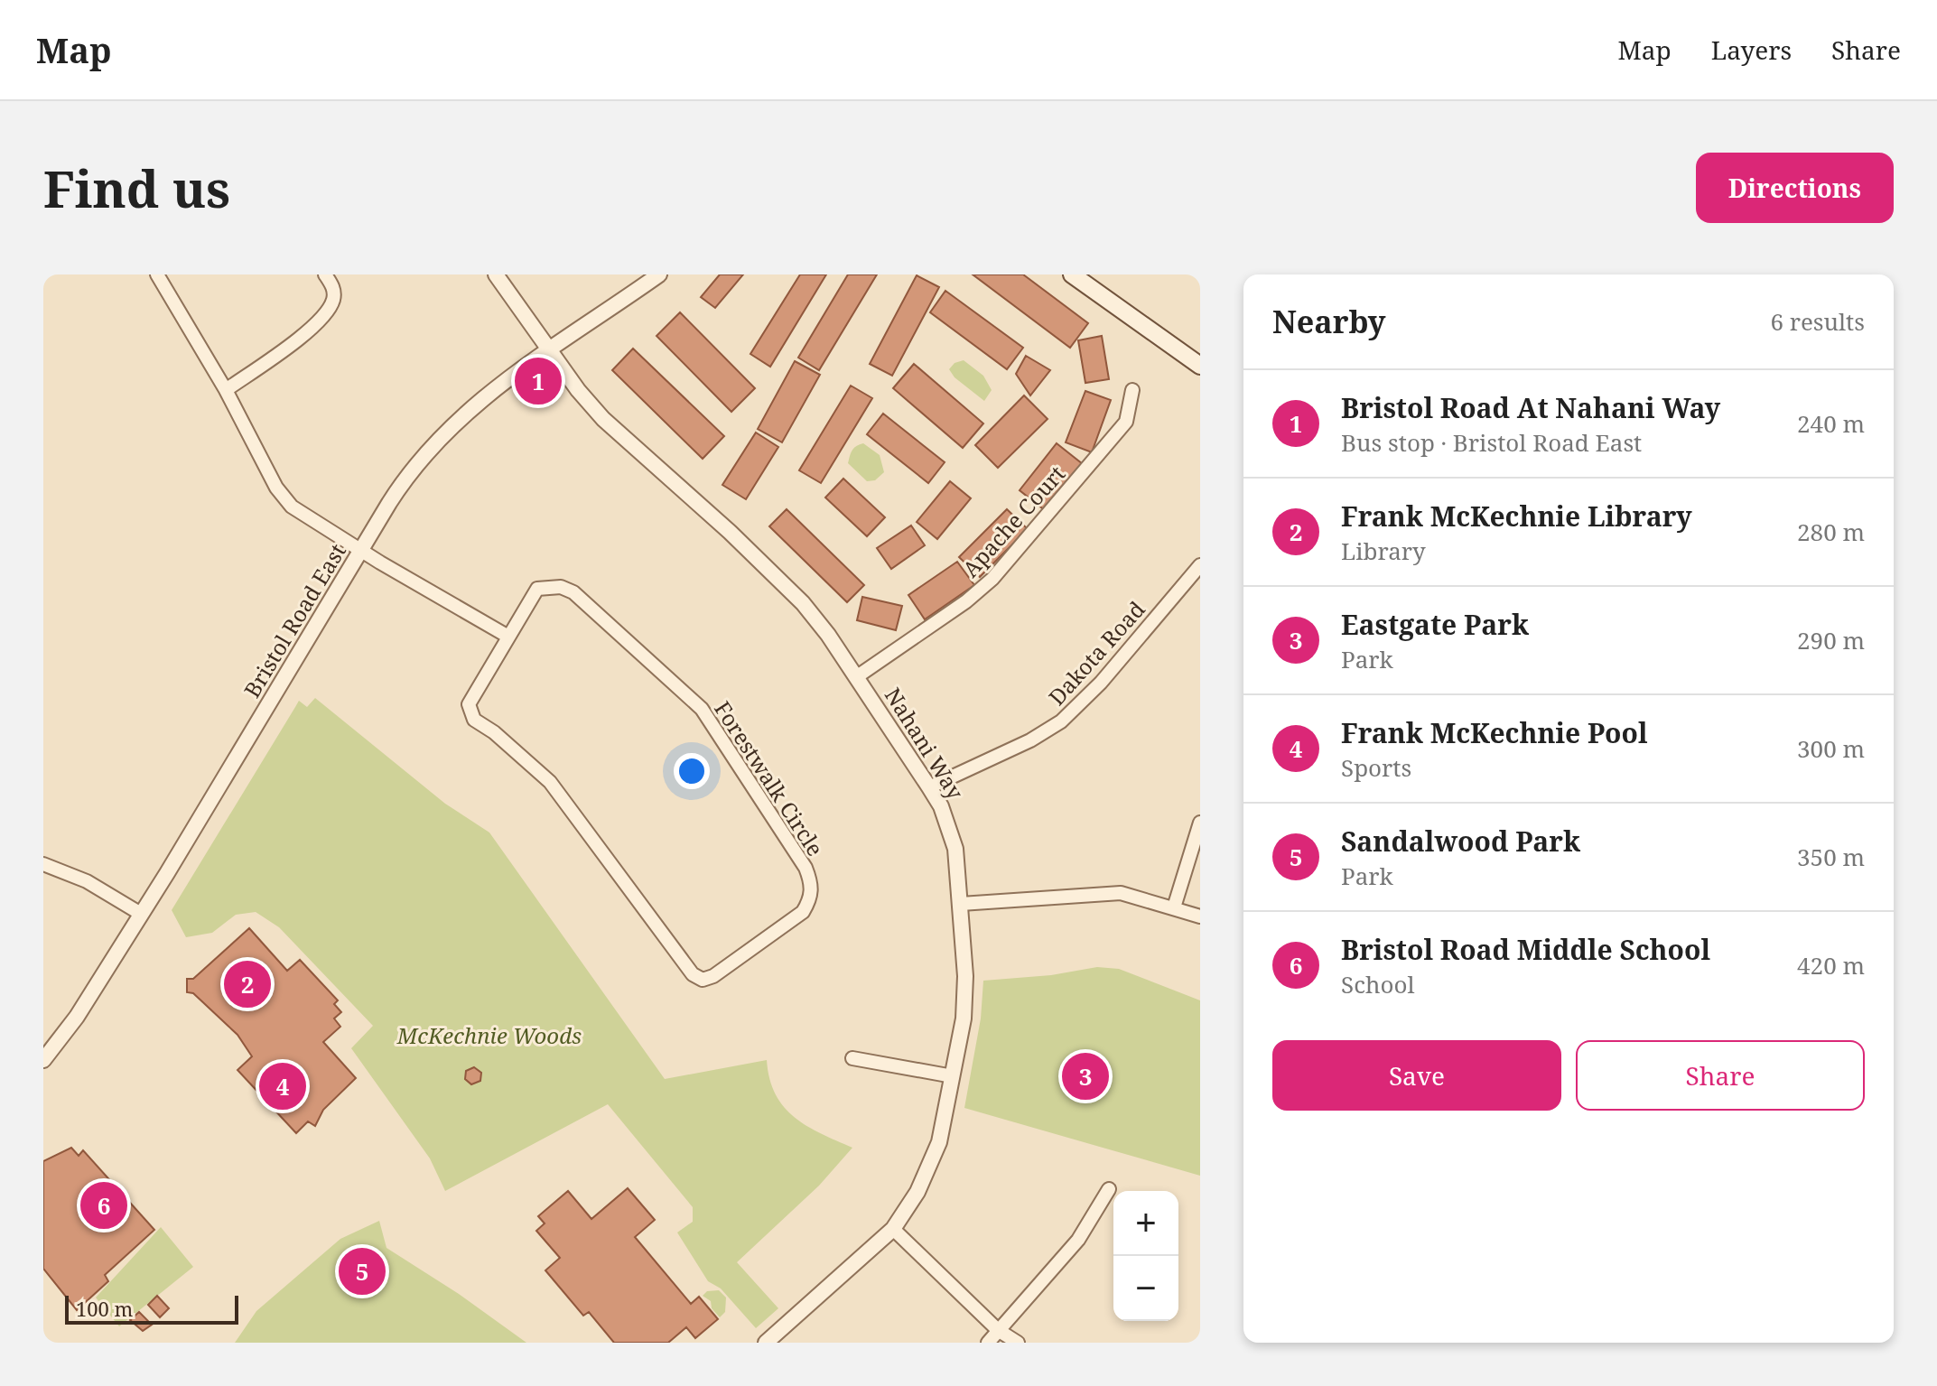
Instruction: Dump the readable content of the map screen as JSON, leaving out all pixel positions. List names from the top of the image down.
{
  "streets": {
    "street": [
      "Apache Court",
      "Bristol Road East",
      "Dakota Road",
      "Nahani Way",
      "Forestwalk Circle"
    ]
  },
  "crossings": [
    ["Apache Court", "Nahani Way"],
    ["Bristol Road East", "Nahani Way"],
    ["Dakota Road", "Nahani Way"]
  ],
  "parks": ["McKechnie Woods"],
  "scale_bar": "100 m",
  "page": {
    "header": "Map",
    "nav": ["Map", "Layers", "Share"],
    "buttons": [
      "Directions",
      ["Save", "Share"]
    ],
    "title": "Find us",
    "heading": ["Nearby", "6 results"],
    "pins": [
      "1",
      "2",
      "3",
      "4",
      "6",
      "5"
    ],
    "list": [
      {
        "mark": "1",
        "name": "Bristol Road At Nahani Way",
        "note": "Bus stop · Bristol Road East",
        "value": "240 m"
      },
      {
        "mark": "2",
        "name": "Frank McKechnie Library",
        "note": "Library",
        "value": "280 m"
      },
      {
        "mark": "3",
        "name": "Eastgate Park",
        "note": "Park",
        "value": "290 m"
      },
      {
        "mark": "4",
        "name": "Frank McKechnie Pool",
        "note": "Sports",
        "value": "300 m"
      },
      {
        "mark": "5",
        "name": "Sandalwood Park",
        "note": "Park",
        "value": "350 m"
      },
      {
        "mark": "6",
        "name": "Bristol Road Middle School",
        "note": "School",
        "value": "420 m"
      }
    ],
    "map_buttons": ["+", "−"],
    "scale": "100 m"
  }
}
